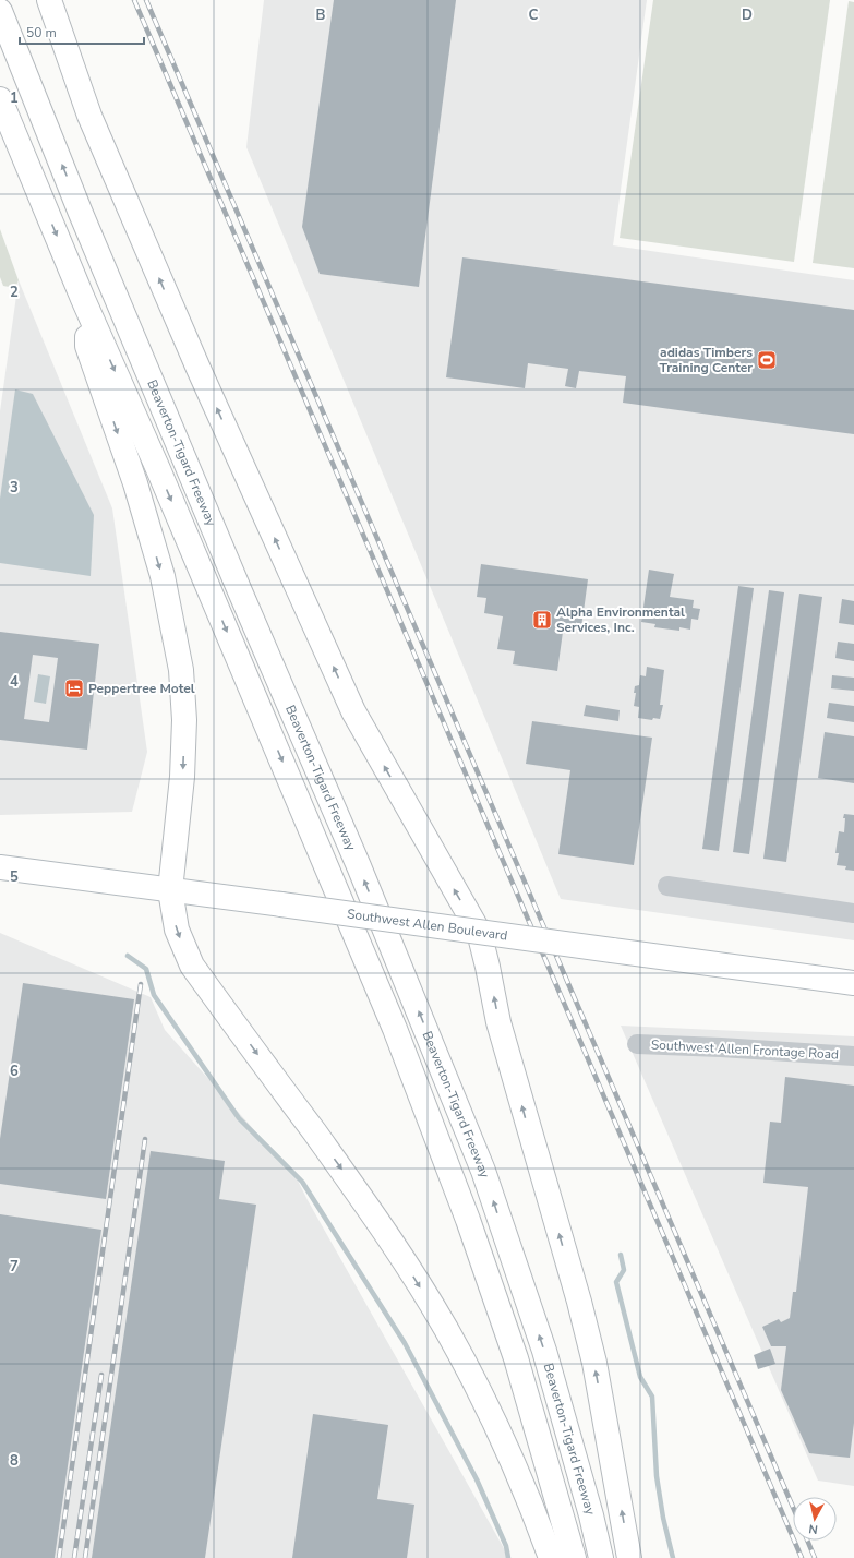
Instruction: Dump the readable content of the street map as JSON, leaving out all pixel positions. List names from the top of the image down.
{
  "streets": {
    "main road": ["Beaverton-Tigard Freeway", "Southwest Allen Boulevard"],
    "street": ["Southwest Allen Frontage Road"]
  },
  "places": {
    "sports": ["adidas Timbers Training Center"],
    "building": ["Alpha Environmental Services, Inc."],
    "hotel": ["Peppertree Motel"]
  },
  "scale_bar": "50 m",
  "north": "bottom",
  "grid": {
    "columns": ["B", "C", "D"],
    "rows": [
      "1",
      "2",
      "3",
      "4",
      "5",
      "6",
      "7",
      "8"
    ]
  }
}
